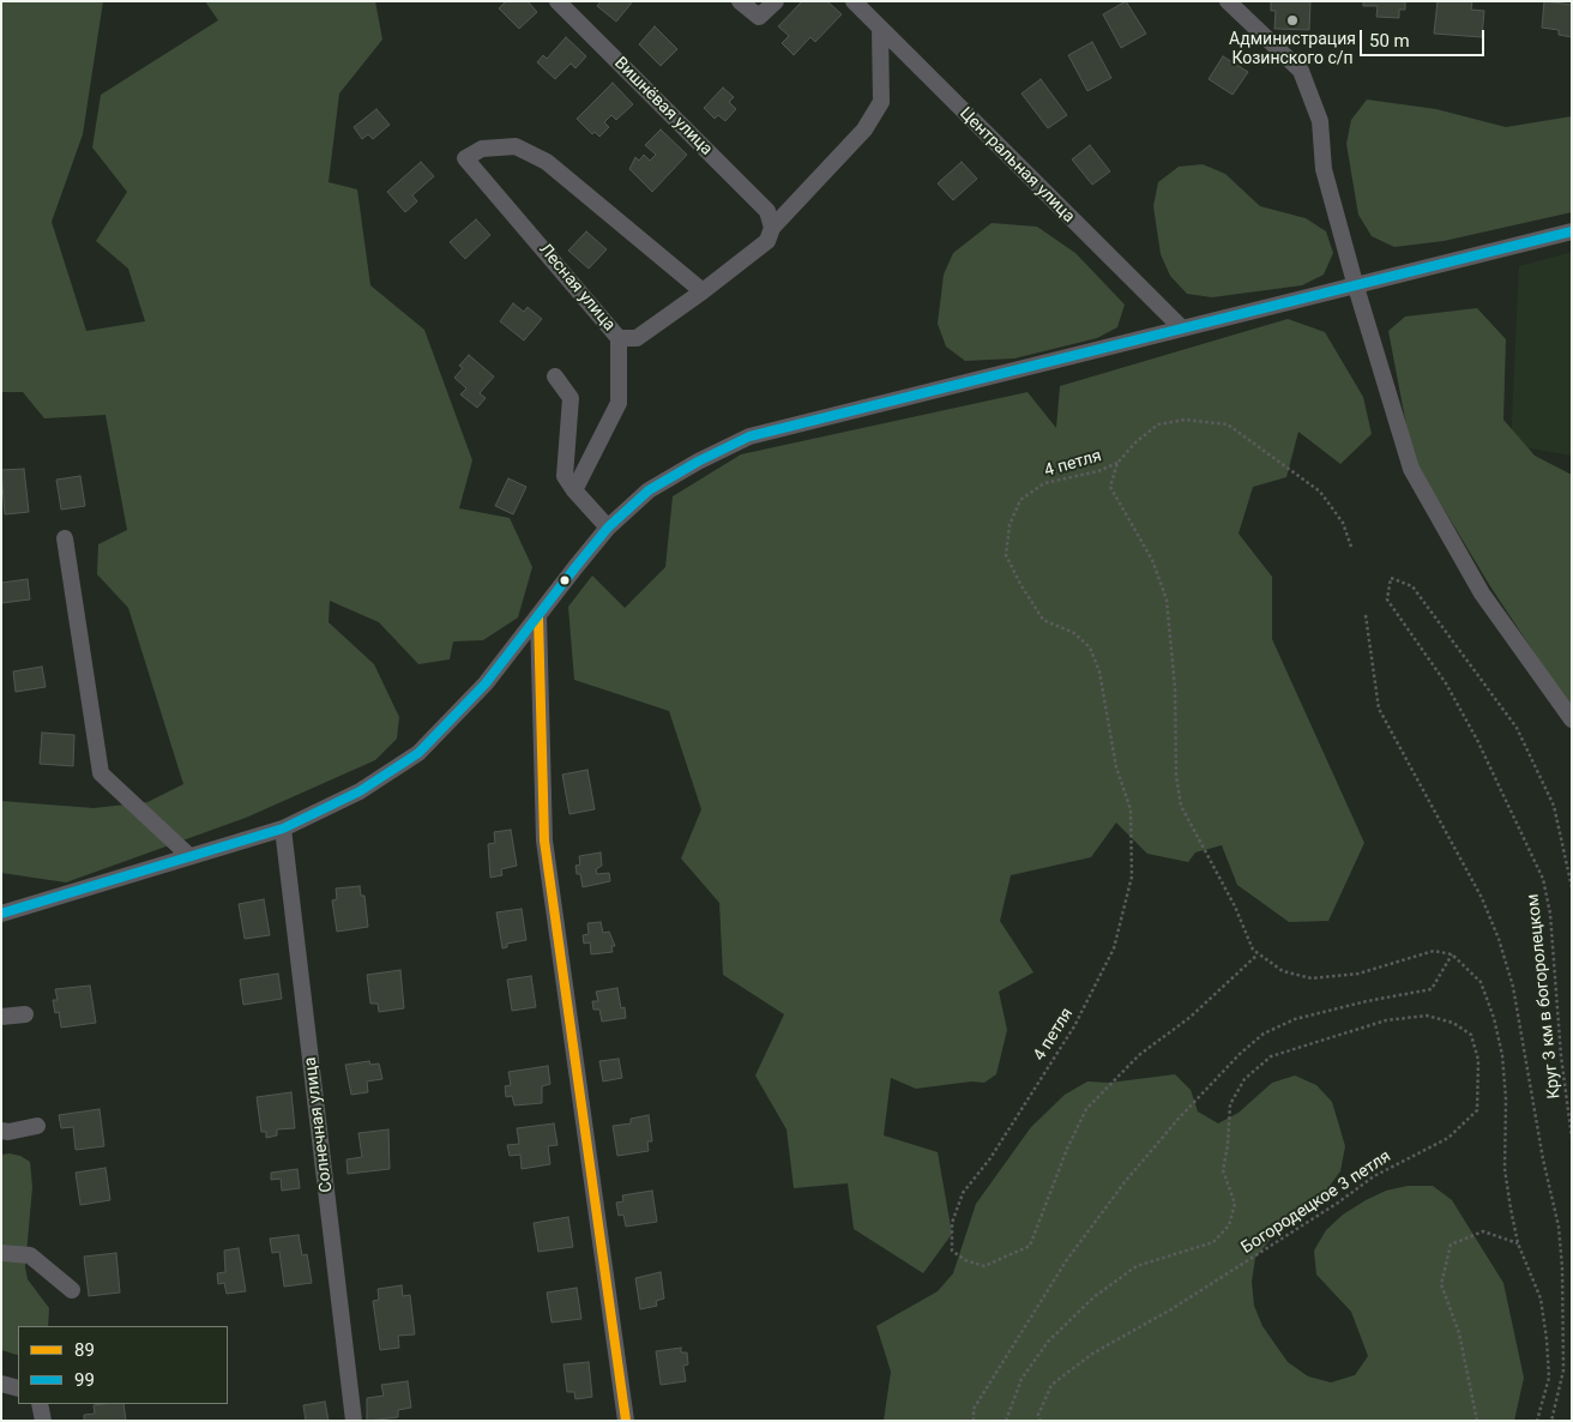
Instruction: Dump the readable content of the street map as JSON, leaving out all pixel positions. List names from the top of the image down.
{
  "streets": {
    "street": [
      "Вишнёвая улица",
      "Центральная улица",
      "Лесная улица",
      "Солнечная улица"
    ],
    "path": ["4 петля", "Круг 3 км в богоролецком", "Богородецкое 3 петля"]
  },
  "places": ["Администрация Козинского с/п"],
  "lines": ["transit line 99", "transit line 89"],
  "legend": ["89", "99"],
  "scale_bar": "50 m"
}
